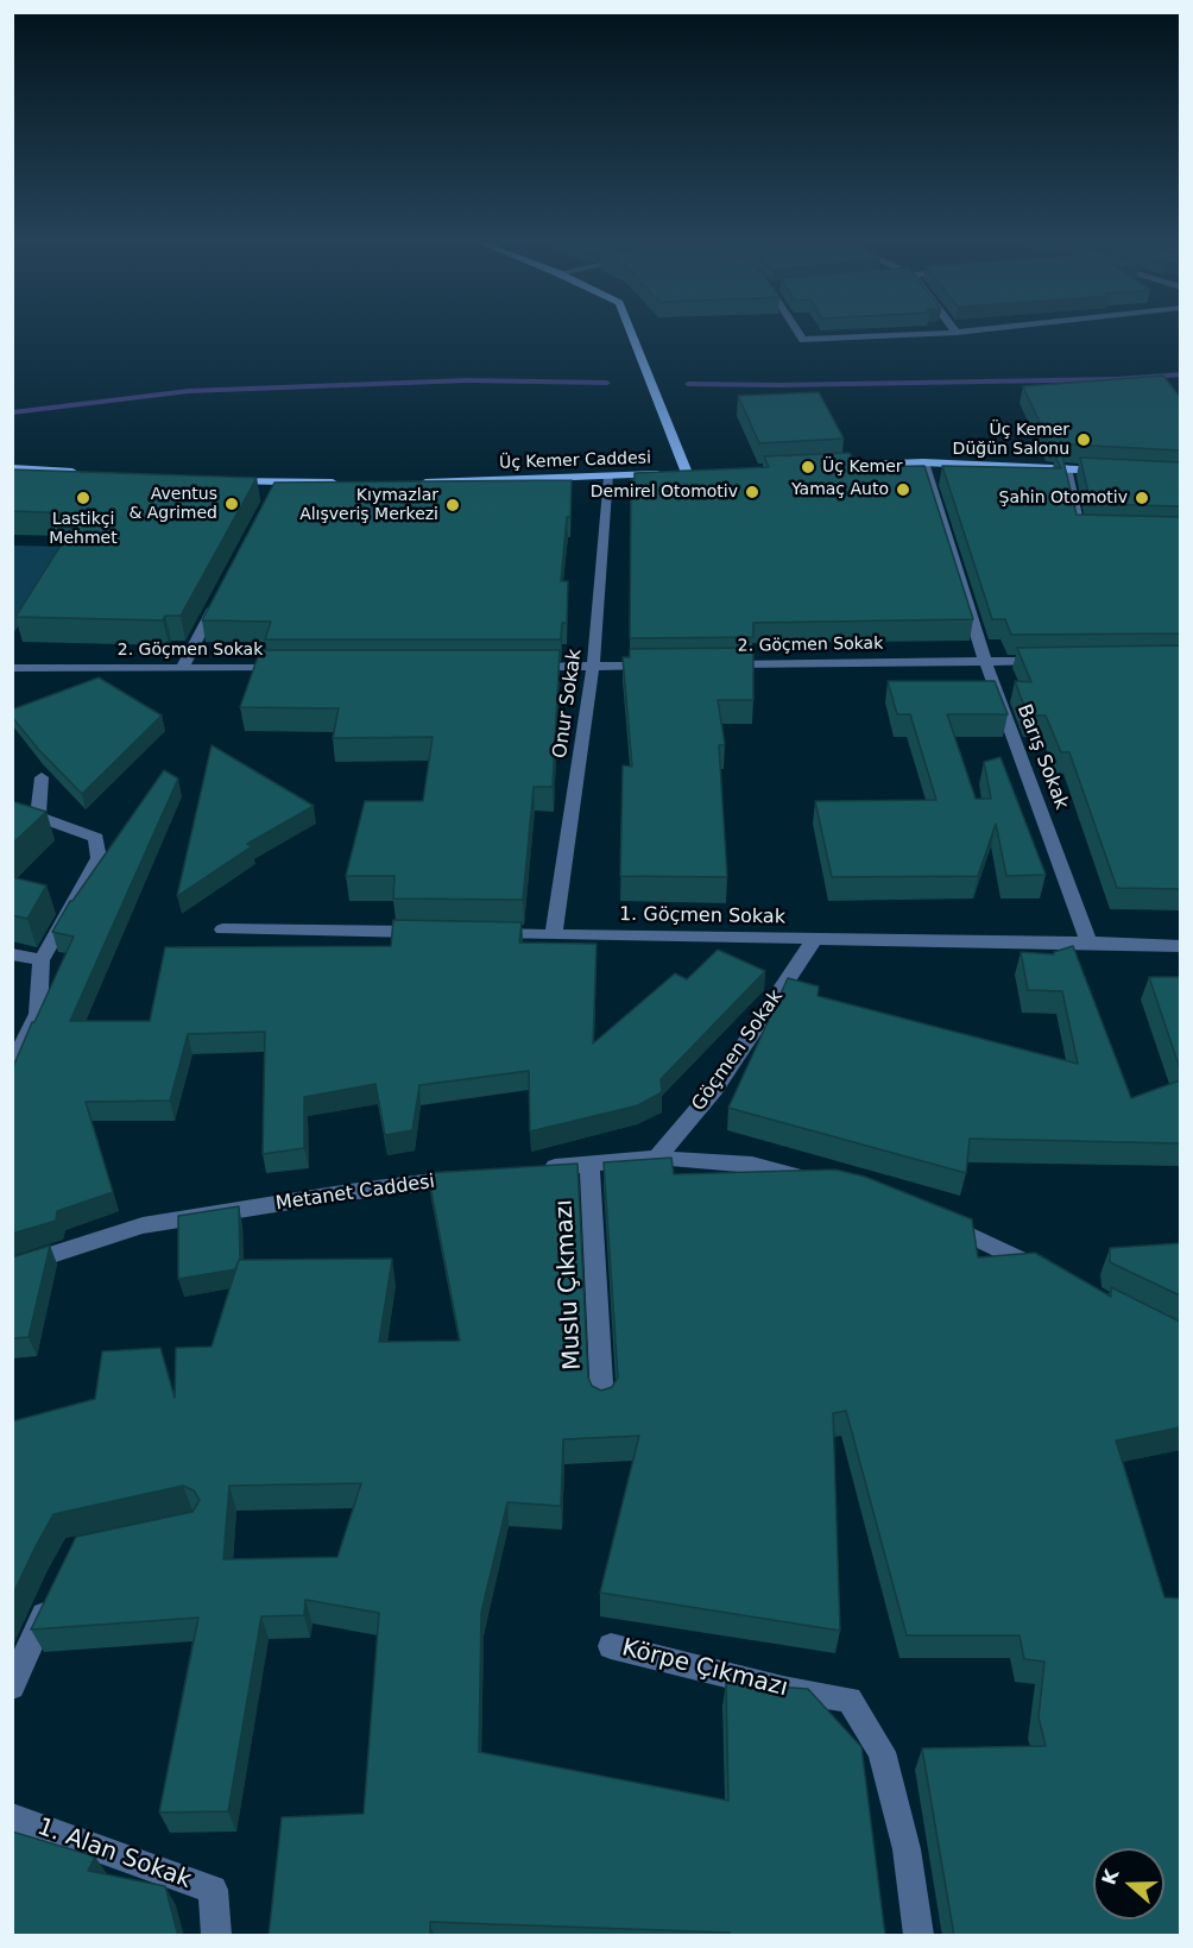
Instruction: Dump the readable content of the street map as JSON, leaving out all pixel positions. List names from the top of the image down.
{
  "streets": {
    "main road": ["Üç Kemer Caddesi"],
    "street": [
      "2. Göçmen Sokak",
      "Onur Sokak",
      "Barış Sokak",
      "1. Göçmen Sokak",
      "Göçmen Sokak",
      "Metanet Caddesi",
      "Muslu Çıkmazı",
      "Körpe Çıkmazı",
      "1. Alan Sokak"
    ]
  },
  "crossings": [
    ["Üç Kemer Caddesi", "Onur Sokak"],
    ["2. Göçmen Sokak", "Barış Sokak"],
    ["Onur Sokak", "1. Göçmen Sokak"],
    ["Barış Sokak", "1. Göçmen Sokak"],
    ["1. Göçmen Sokak", "Göçmen Sokak"]
  ],
  "places": [
    "Üç Kemer Düğün Salonu",
    "Üç Kemer",
    "Yamaç Auto",
    "Demirel Otomotiv",
    "Lastikçi Mehmet",
    "Şahin Otomotiv",
    "Aventus & Agrimed",
    "Kıymazlar Alışveriş Merkezi"
  ],
  "north": "left"
}
